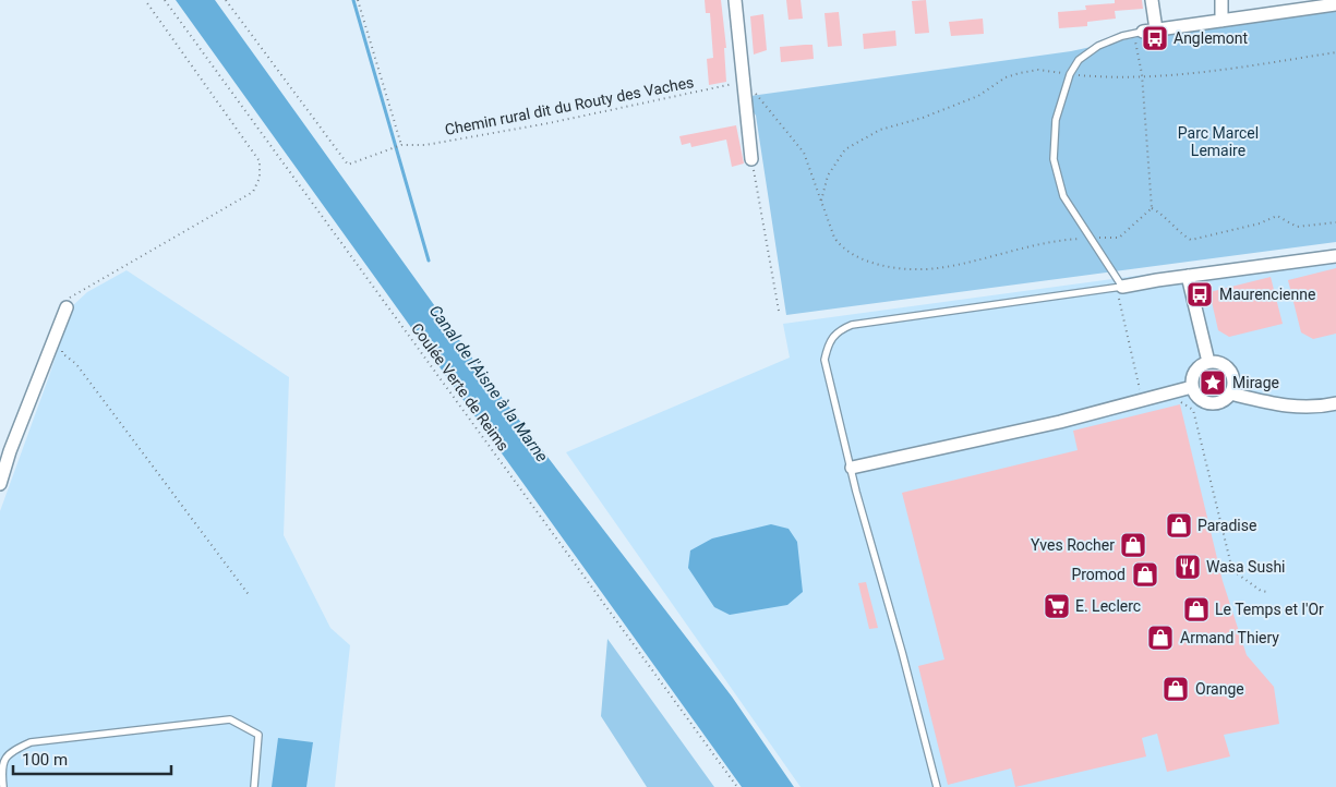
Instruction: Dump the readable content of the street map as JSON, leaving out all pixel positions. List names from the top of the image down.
{
  "streets": {
    "path": ["Chemin rural dit du Routy des Vaches", "Coulée Verte de Reims"]
  },
  "water": ["Canal de l'Aisne à la Marne"],
  "parks": ["Parc Marcel Lemaire"],
  "places": {
    "bus stop": ["Anglemont", "Maurencienne"],
    "place": ["Mirage"],
    "shop": [
      "Paradise",
      "Yves Rocher",
      "Promod",
      "Le Temps et l'Or",
      "Armand Thiery",
      "Orange"
    ],
    "restaurant": ["Wasa Sushi"],
    "supermarket": ["E. Leclerc"]
  },
  "scale_bar": "100 m"
}
